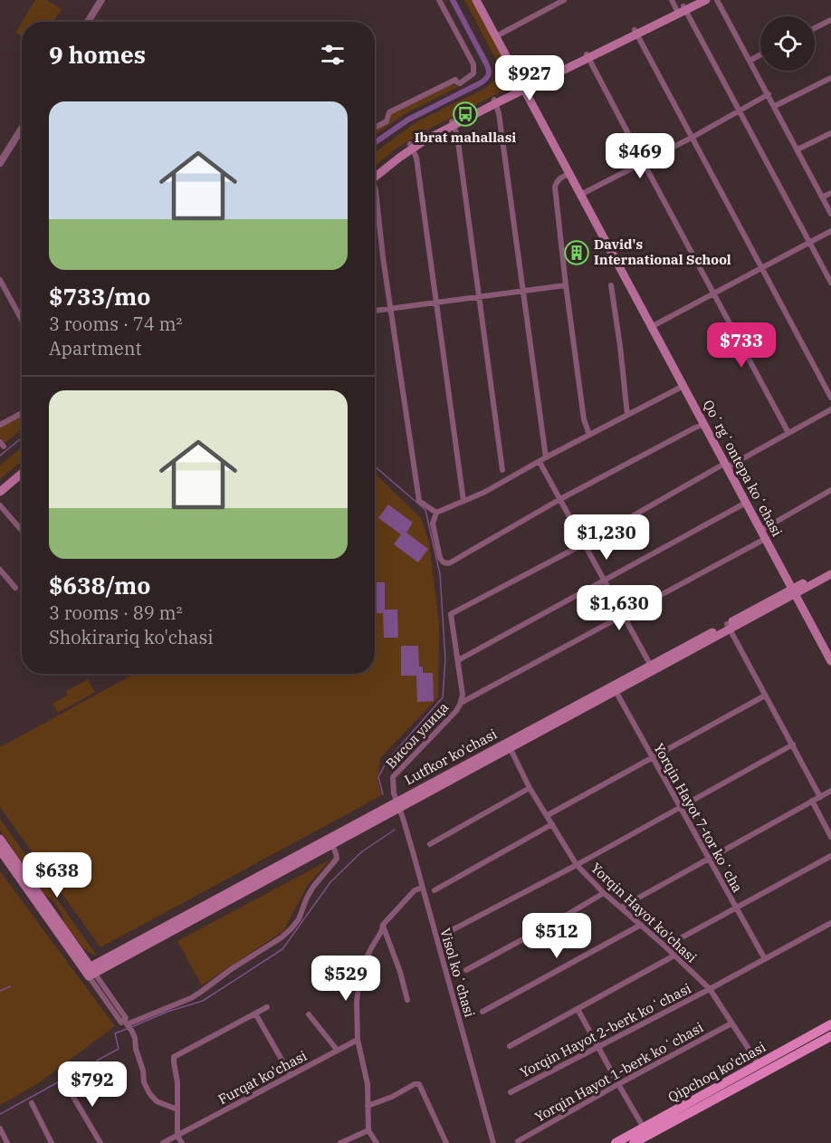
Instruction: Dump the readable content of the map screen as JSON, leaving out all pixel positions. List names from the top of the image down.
{
  "streets": {
    "main road": ["Qoʻrgʻontepa koʻchasi", "Lutfkor ko'chasi", "Qipchoq ko'chasi"],
    "street": [
      "Висол улица",
      "Yorqin Hayot 7-tor koʻcha",
      "Yorqin Hayot ko'chasi",
      "Visol koʻchasi",
      "Yorqin Hayot 2-berk koʻchasi",
      "Yorqin Hayot 1-berk koʻchasi",
      "Furqat ko'chasi"
    ]
  },
  "crossings": [
    ["Qoʻrgʻontepa koʻchasi", "Lutfkor ko'chasi"],
    ["Висол улица", "Lutfkor ko'chasi"],
    ["Висол улица", "Visol koʻchasi"],
    ["Lutfkor ko'chasi", "Yorqin Hayot 7-tor koʻcha"],
    ["Lutfkor ko'chasi", "Yorqin Hayot ko'chasi"],
    ["Lutfkor ko'chasi", "Visol koʻchasi"],
    ["Yorqin Hayot 7-tor koʻcha", "Yorqin Hayot 2-berk koʻchasi"],
    ["Yorqin Hayot ko'chasi", "Yorqin Hayot 2-berk koʻchasi"],
    ["Yorqin Hayot ko'chasi", "Yorqin Hayot 1-berk koʻchasi"],
    ["Yorqin Hayot ko'chasi", "Qipchoq ko'chasi"]
  ],
  "places": {
    "bus stop": ["Ibrat mahallasi"],
    "building": ["David's International School"]
  },
  "page": {
    "heading": "9 homes",
    "price": [
      "$927",
      "$469",
      "$733",
      "$1,230",
      "$1,630",
      "$638",
      "$512",
      "$529",
      "$792"
    ],
    "list": [
      {
        "name": "$733/mo",
        "note": "3 rooms · 74 m² · Apartment"
      },
      {
        "name": "$638/mo",
        "note": "3 rooms · 89 m² · Shokirariq ko'chasi"
      }
    ]
  }
}
